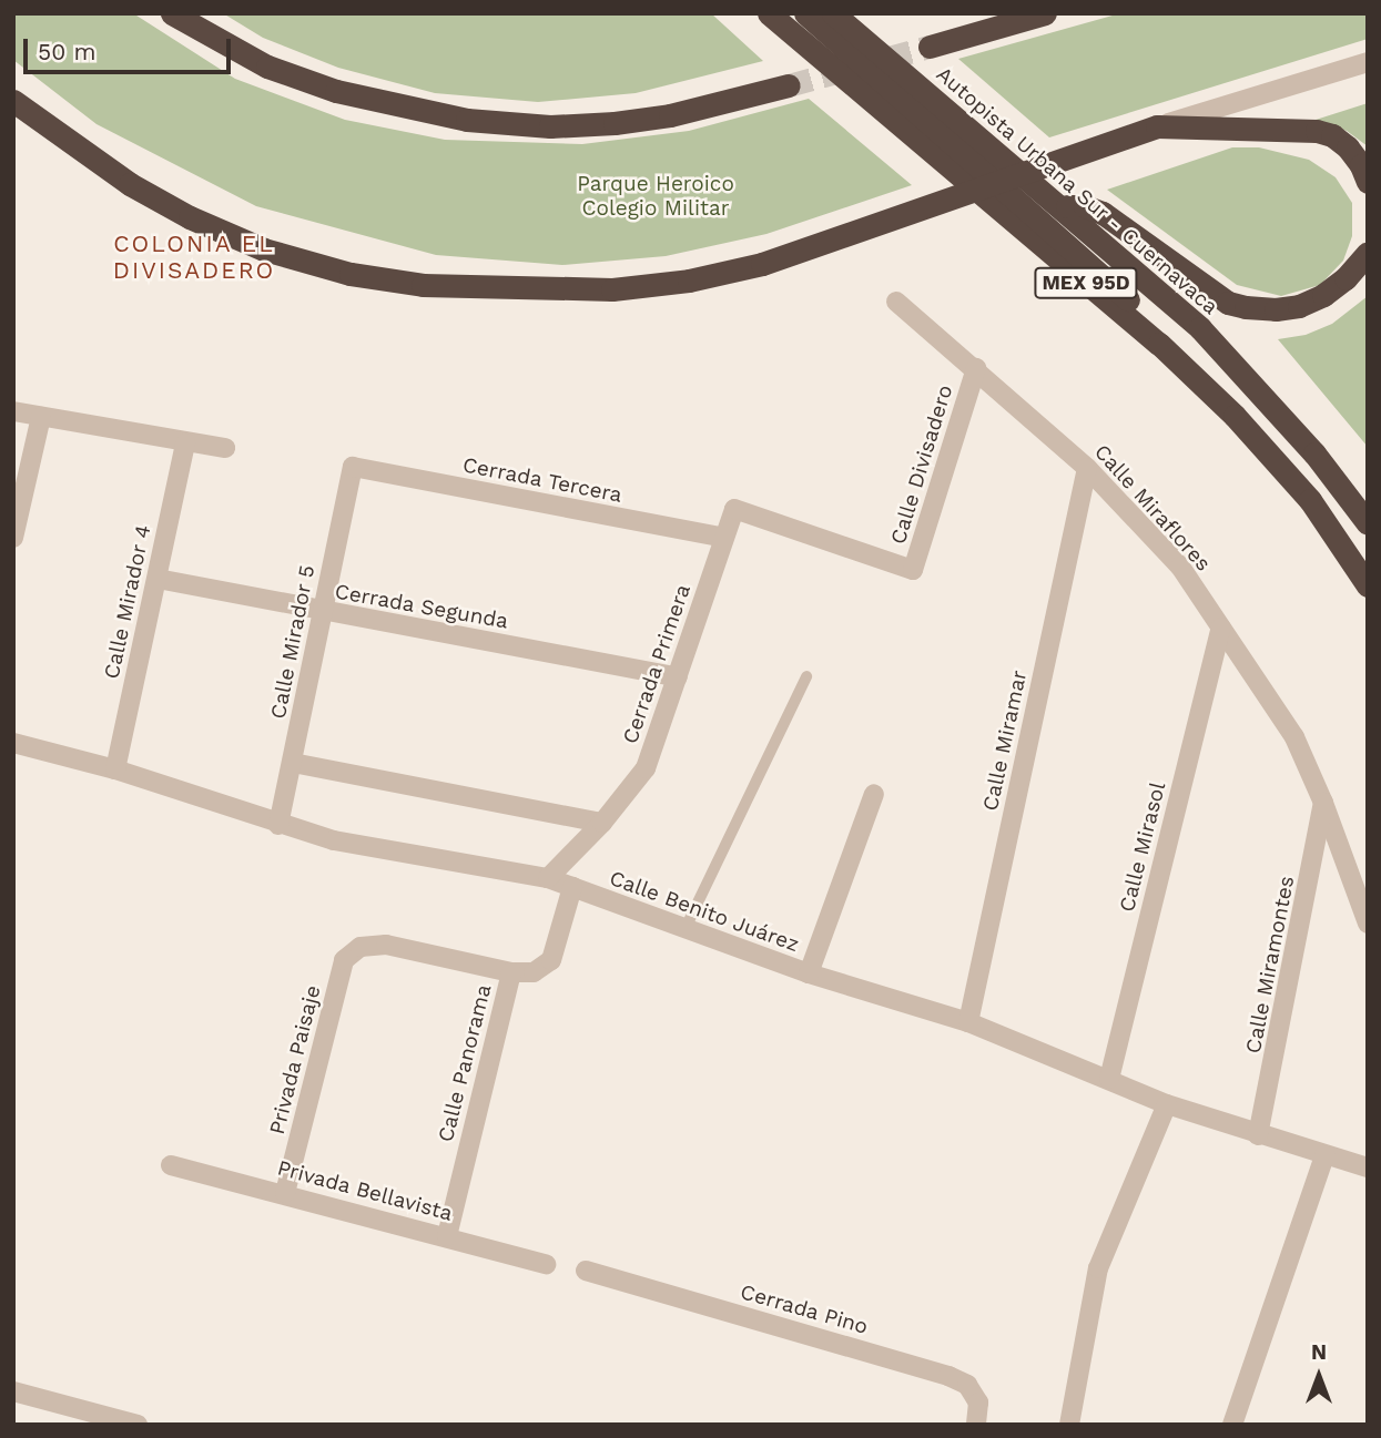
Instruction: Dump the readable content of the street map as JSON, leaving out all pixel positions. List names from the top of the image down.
{
  "streets": {
    "highway": ["Autopista Urbana Sur - Cuernavaca", "MEX 95D"],
    "street": [
      "Calle Divisadero",
      "Cerrada Tercera",
      "Calle Miraflores",
      "Calle Mirador 4",
      "Cerrada Segunda",
      "Calle Mirador 5",
      "Cerrada Primera",
      "Calle Miramar",
      "Calle Mirasol",
      "Calle Benito Juárez",
      "Calle Miramontes",
      "Privada Paisaje",
      "Calle Panorama",
      "Privada Bellavista",
      "Cerrada Pino"
    ]
  },
  "crossings": [
    ["Calle Divisadero", "Calle Miraflores"],
    ["Calle Divisadero", "Cerrada Primera"],
    ["Cerrada Tercera", "Calle Mirador 5"],
    ["Cerrada Tercera", "Cerrada Primera"],
    ["Calle Miraflores", "Calle Miramar"],
    ["Calle Miraflores", "Calle Mirasol"],
    ["Calle Miraflores", "Calle Miramontes"],
    ["Calle Mirador 4", "Cerrada Segunda"],
    ["Calle Mirador 4", "Calle Benito Juárez"],
    ["Cerrada Segunda", "Calle Mirador 5"],
    ["Cerrada Segunda", "Cerrada Primera"],
    ["Calle Mirador 5", "Calle Benito Juárez"],
    ["Cerrada Primera", "Calle Benito Juárez"],
    ["Calle Miramar", "Calle Benito Juárez"],
    ["Calle Mirasol", "Calle Benito Juárez"],
    ["Calle Benito Juárez", "Calle Miramontes"],
    ["Calle Benito Juárez", "Calle Panorama"],
    ["Privada Paisaje", "Calle Panorama"],
    ["Privada Paisaje", "Privada Bellavista"],
    ["Calle Panorama", "Privada Bellavista"]
  ],
  "districts": ["COLONIA EL DIVISADERO"],
  "parks": ["Parque Heroico Colegio Militar"],
  "scale_bar": "50 m",
  "north": "top"
}
